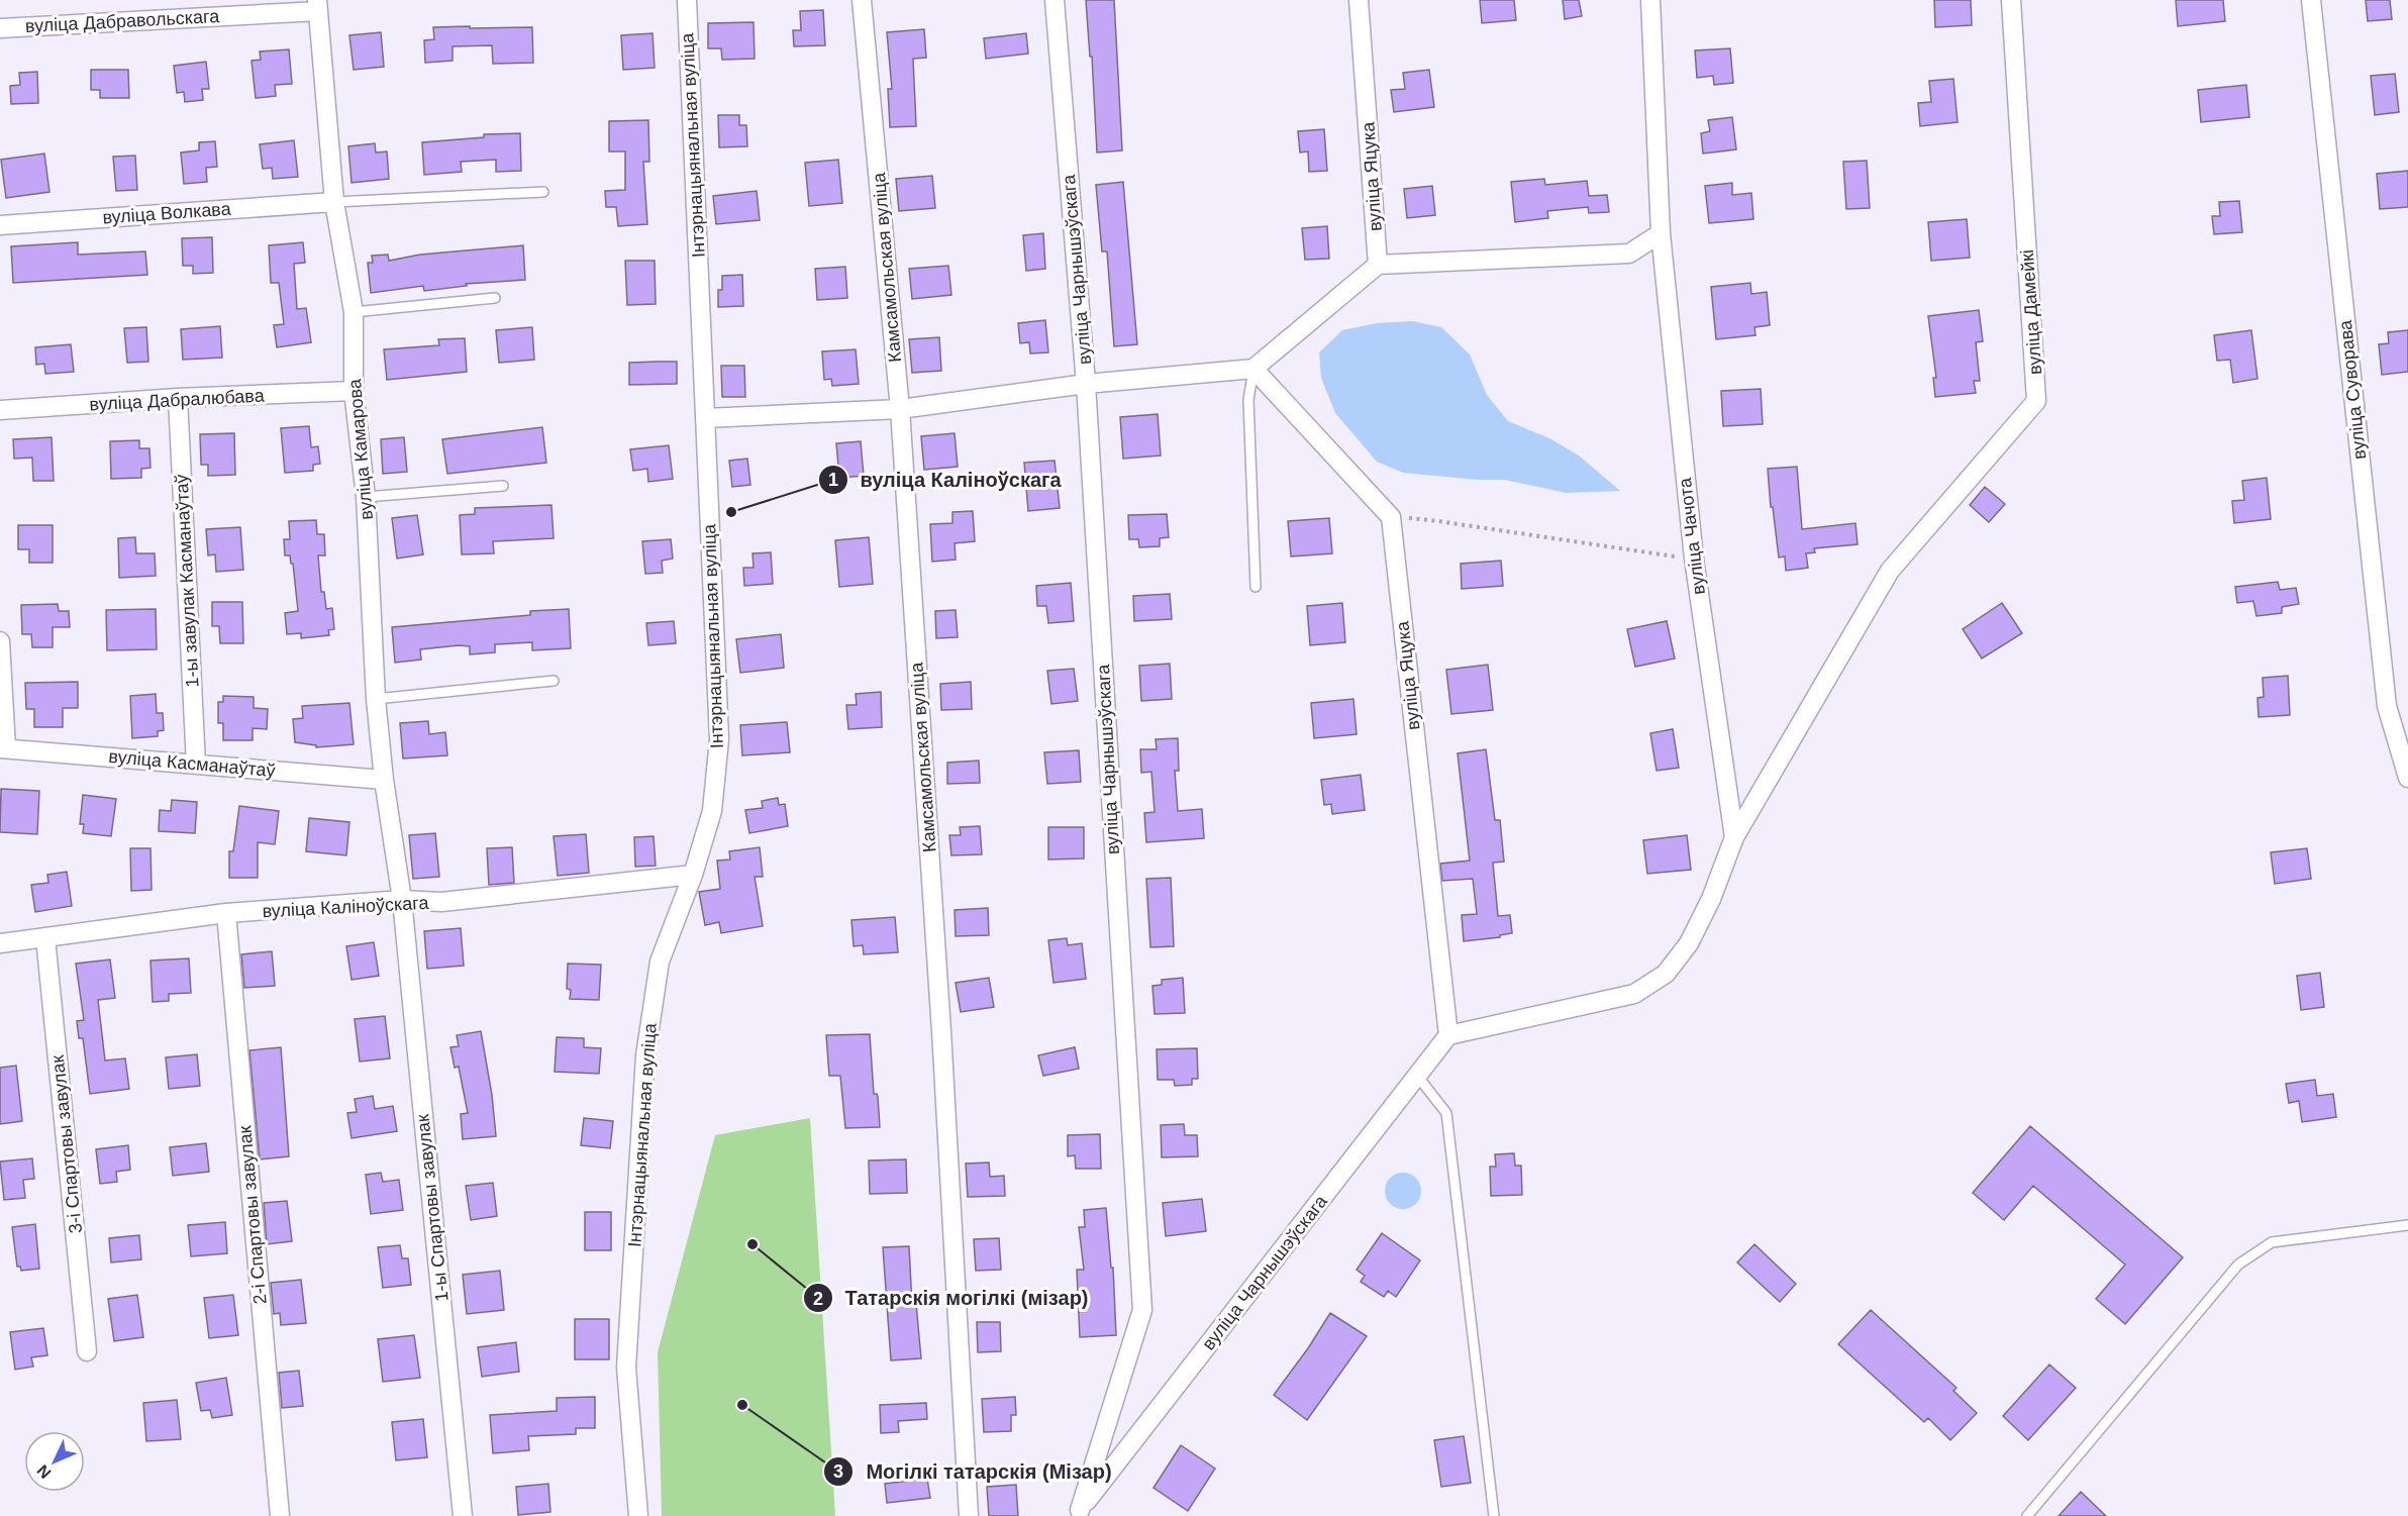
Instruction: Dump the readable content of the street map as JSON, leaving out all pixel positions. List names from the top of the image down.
{
  "streets": {
    "street": [
      "вуліца Дабравольскага",
      "Інтэрнацыянальная вуліца",
      "вуліца Яцука",
      "вуліца Волкава",
      "Камсамольская вуліца",
      "вуліца Чарнышэўскага",
      "вуліца Дамейкі",
      "вуліца Суворава",
      "вуліца Дабралюбава",
      "вуліца Камарова",
      "вуліца Чачота",
      "1-ы завулак Касманаўтаў",
      "вуліца Касманаўтаў",
      "вуліца Каліноўскага",
      "3-і Спартовы завулак",
      "1-ы Спартовы завулак",
      "2-і Спартовы завулак"
    ]
  },
  "crossings": [
    ["вуліца Дабравольскага", "вуліца Камарова"],
    ["Інтэрнацыянальная вуліца", "вуліца Каліноўскага"],
    ["вуліца Яцука", "вуліца Чарнышэўскага"],
    ["вуліца Яцука", "вуліца Дамейкі"],
    ["вуліца Волкава", "вуліца Камарова"],
    ["вуліца Чарнышэўскага", "вуліца Дамейкі"],
    ["вуліца Дамейкі", "вуліца Чачота"],
    ["вуліца Дабралюбава", "вуліца Камарова"],
    ["вуліца Дабралюбава", "1-ы завулак Касманаўтаў"],
    ["вуліца Камарова", "вуліца Касманаўтаў"],
    ["вуліца Камарова", "вуліца Каліноўскага"],
    ["вуліца Камарова", "1-ы Спартовы завулак"],
    ["1-ы завулак Касманаўтаў", "вуліца Касманаўтаў"],
    ["вуліца Каліноўскага", "3-і Спартовы завулак"],
    ["вуліца Каліноўскага", "1-ы Спартовы завулак"],
    ["вуліца Каліноўскага", "2-і Спартовы завулак"]
  ],
  "places": ["вуліца Каліноўскага", "Татарскія могілкі (мізар)", "Могілкі татарскія (Мізар)"],
  "north": "bottom left"
}
